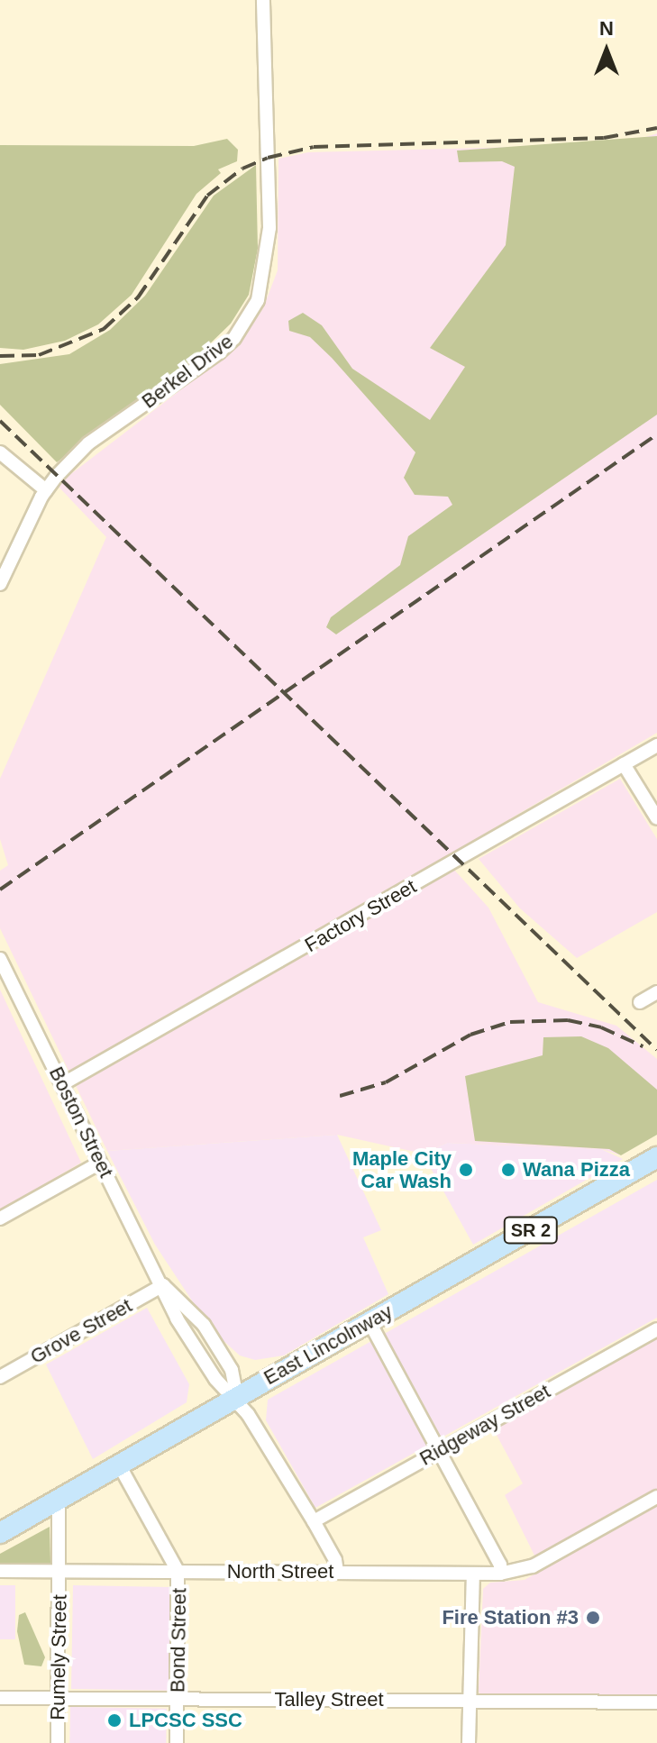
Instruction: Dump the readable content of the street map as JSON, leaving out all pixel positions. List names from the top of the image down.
{
  "streets": {
    "main road": ["SR 2", "East Lincolnway"],
    "street": [
      "Berkel Drive",
      "Factory Street",
      "Boston Street",
      "Grove Street",
      "Ridgeway Street",
      "North Street",
      "Bond Street",
      "Rumely Street",
      "Talley Street"
    ]
  },
  "crossings": [
    ["Factory Street", "Boston Street"],
    ["Boston Street", "Grove Street"],
    ["Boston Street", "East Lincolnway"],
    ["Boston Street", "Ridgeway Street"],
    ["Boston Street", "North Street"],
    ["East Lincolnway", "Bond Street"],
    ["North Street", "Bond Street"],
    ["North Street", "Rumely Street"],
    ["Bond Street", "Talley Street"],
    ["Rumely Street", "Talley Street"]
  ],
  "places": [
    "Maple City Car Wash",
    "Wana Pizza",
    "Fire Station #3",
    "LPCSC SSC"
  ],
  "north": "top"
}
